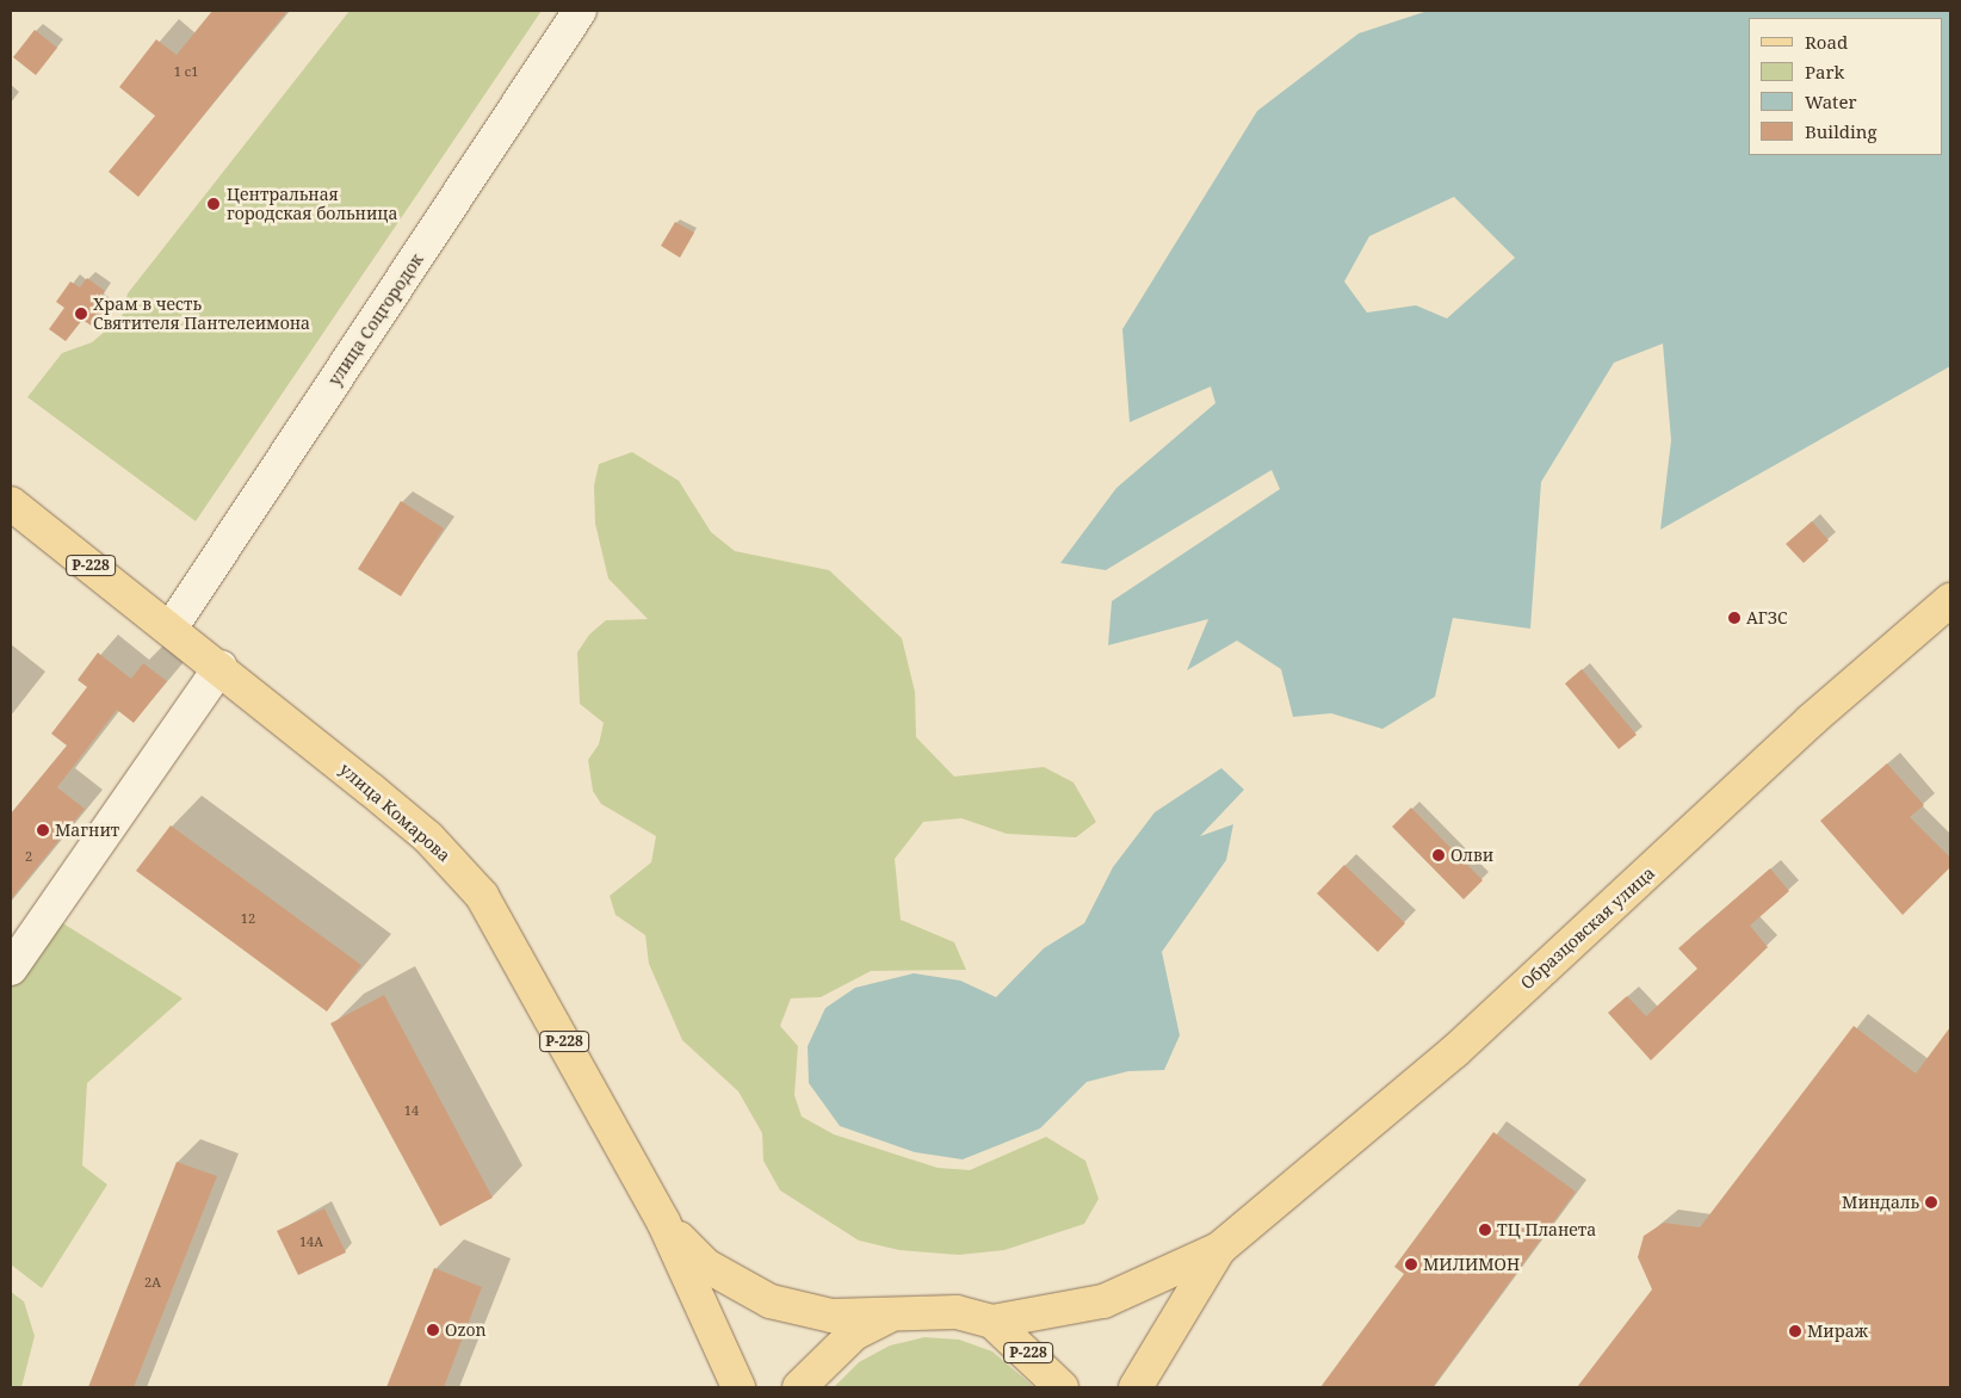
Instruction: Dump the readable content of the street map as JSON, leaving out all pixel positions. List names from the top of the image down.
{
  "streets": {
    "main road": ["Р-228", "улица Комарова", "Образцовская улица"],
    "street": ["улица Соцгородок"]
  },
  "crossings": [
    ["улица Соцгородок", "улица Комарова"],
    ["Р-228", "улица Комарова"]
  ],
  "places": [
    "Центральная городская больница",
    "Храм в честь Святителя Пантелеимона",
    "АГЗС",
    "Магнит",
    "Олви",
    "Миндаль",
    "ТЦ Планета",
    "МИЛИМОН",
    "Ozon",
    "Мираж"
  ],
  "house_numbers": [
    "1 с1",
    "2",
    "12",
    "14",
    "14А",
    "2А"
  ],
  "legend": [
    "Road",
    "Park",
    "Water",
    "Building"
  ]
}
